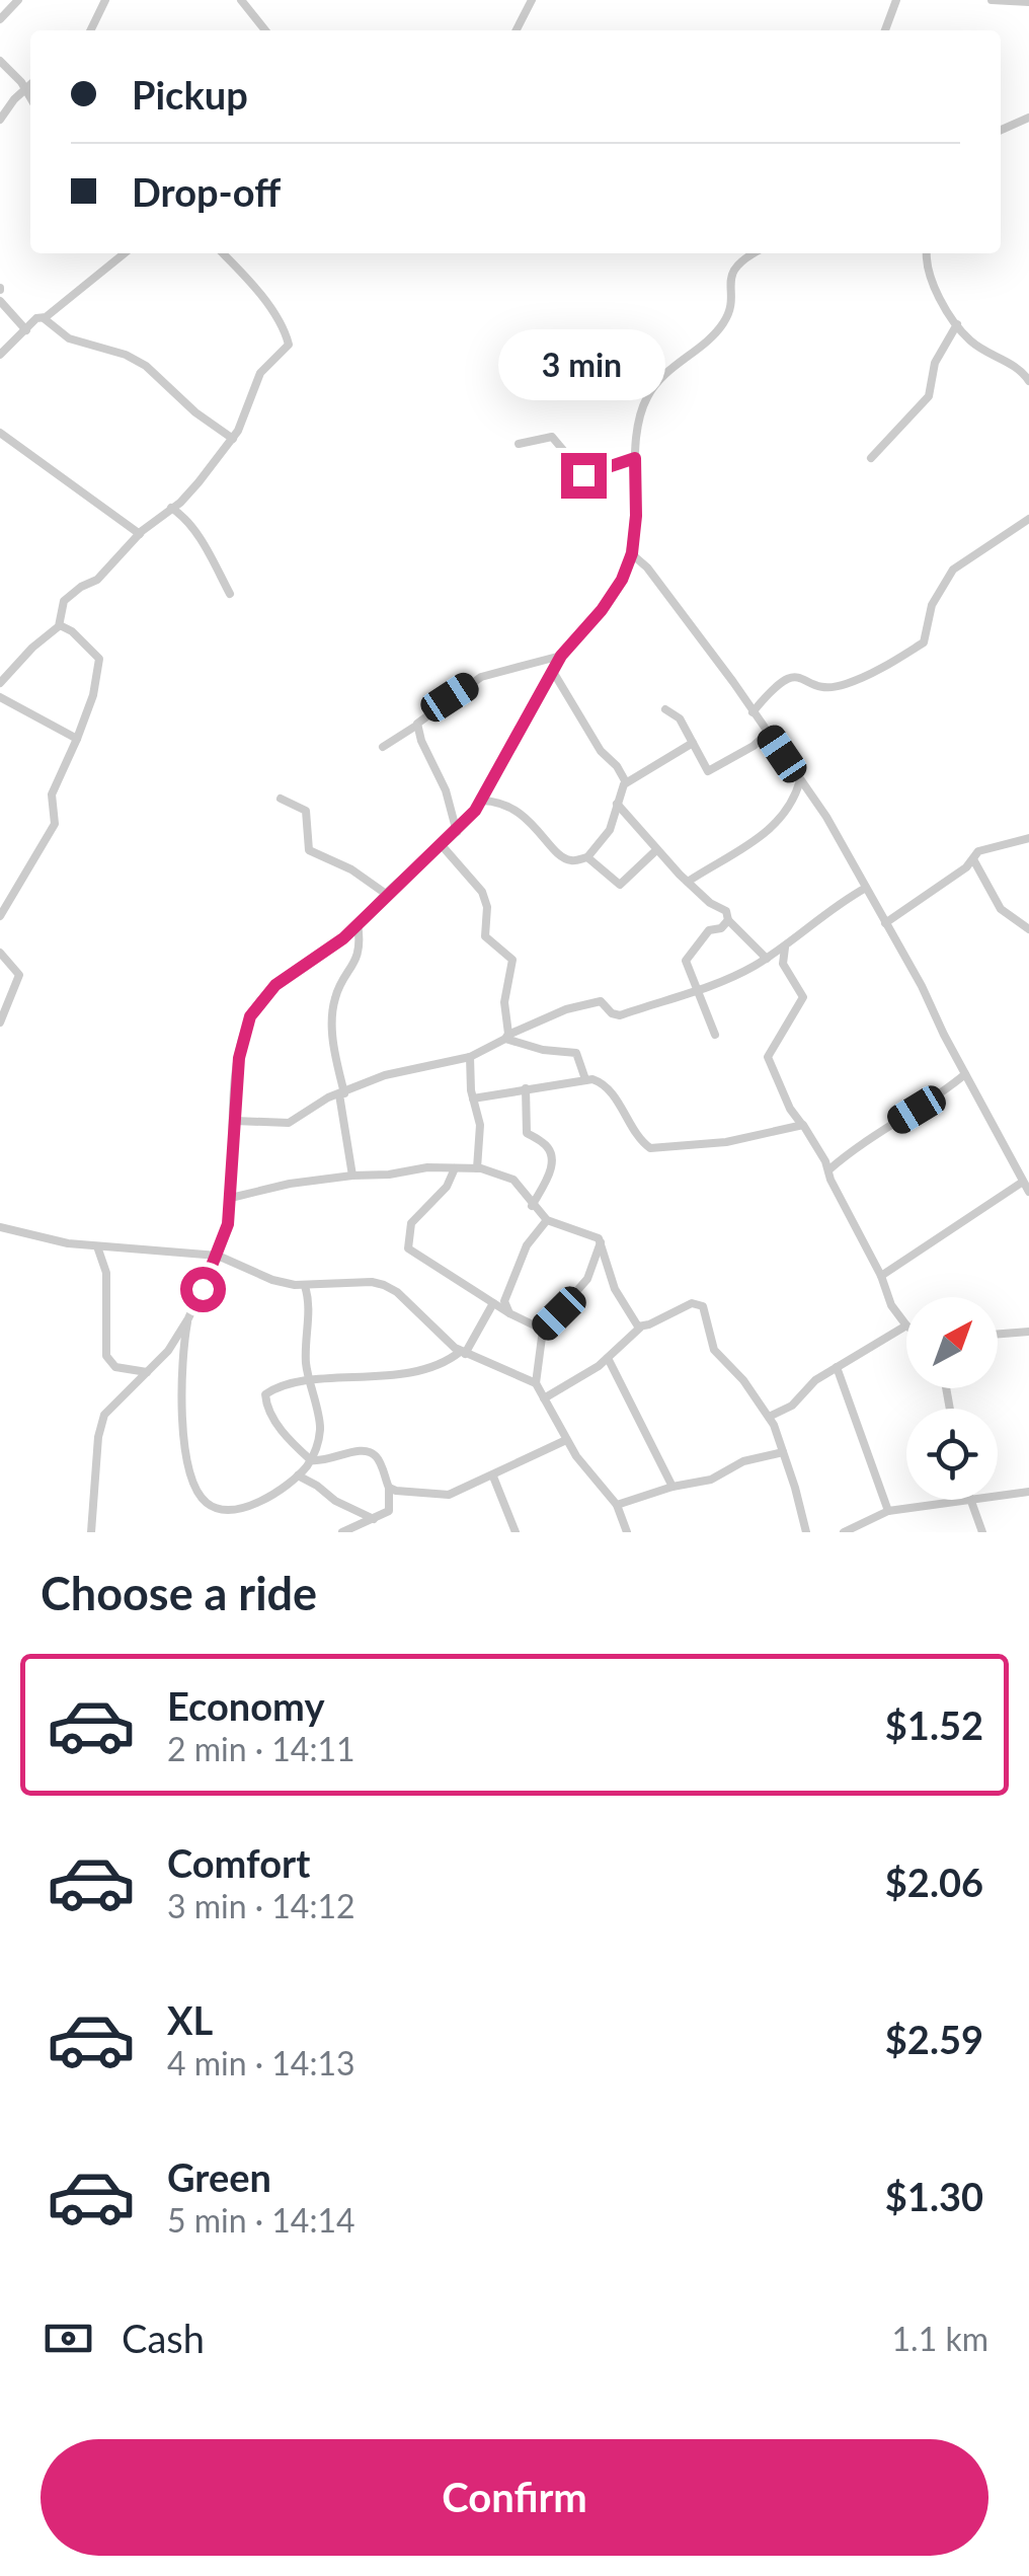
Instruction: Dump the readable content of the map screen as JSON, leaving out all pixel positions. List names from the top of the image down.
{
  "north": "top right",
  "page": {
    "banner": ["Pickup", "Drop-off"],
    "bubble": "3 min",
    "heading": "Choose a ride",
    "list": [
      {
        "name": "Economy",
        "note": "2 min · 14:11",
        "value": "$1.52"
      },
      {
        "name": "Comfort",
        "note": "3 min · 14:12",
        "value": "$2.06"
      },
      {
        "name": "XL",
        "note": "4 min · 14:13",
        "value": "$2.59"
      },
      {
        "name": "Green",
        "note": "5 min · 14:14",
        "value": "$1.30"
      }
    ],
    "pay": ["Cash", "1.1 km"],
    "buttons": "Confirm"
  }
}
